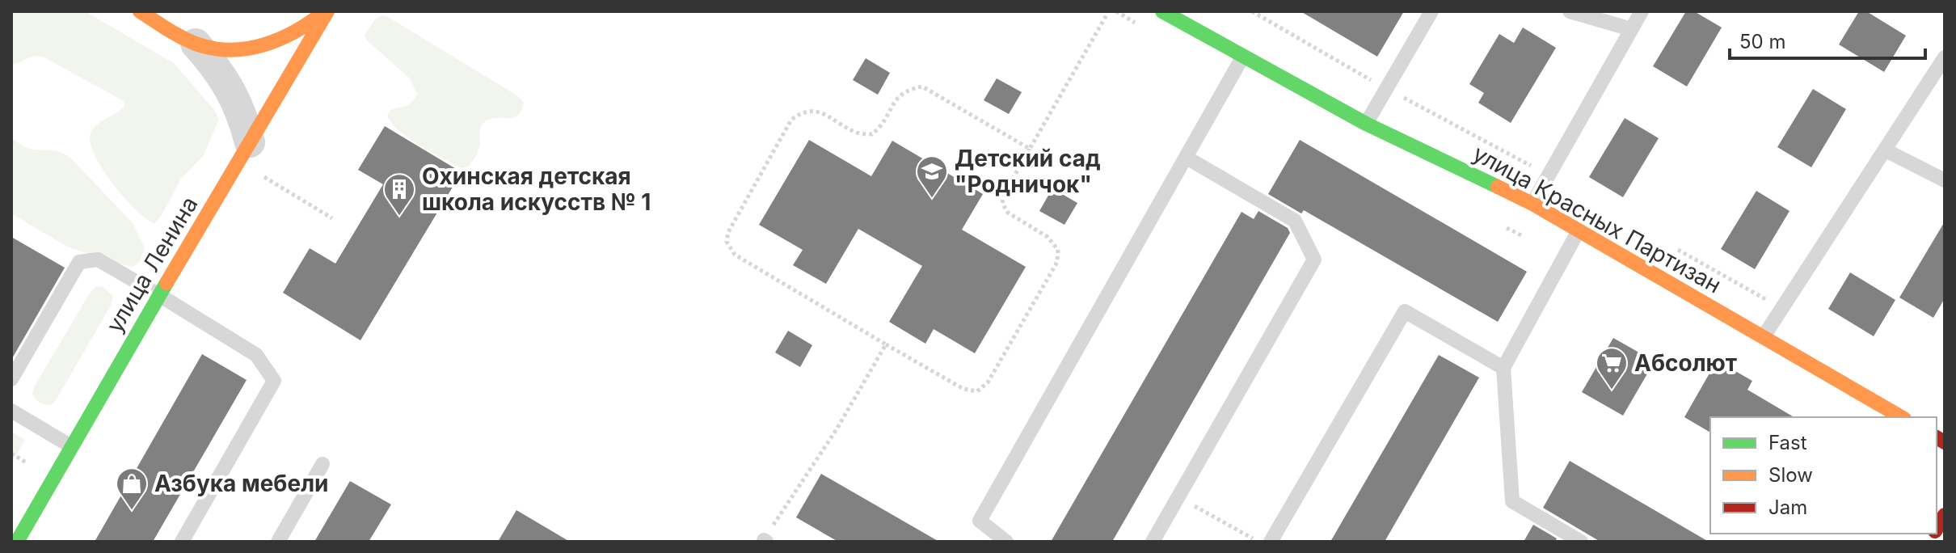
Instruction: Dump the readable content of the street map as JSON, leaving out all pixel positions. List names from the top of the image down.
{
  "streets": {
    "street": ["улица Красных Партизан", "улица Ленина"]
  },
  "places": {
    "school or university": ["Детский сад \"Родничок\""],
    "building": ["Охинская детская школа искусств № 1"],
    "supermarket": ["Абсолют"],
    "shop": ["Азбука мебели"]
  },
  "legend": ["Fast", "Slow", "Jam"],
  "scale_bar": "50 m"
}
